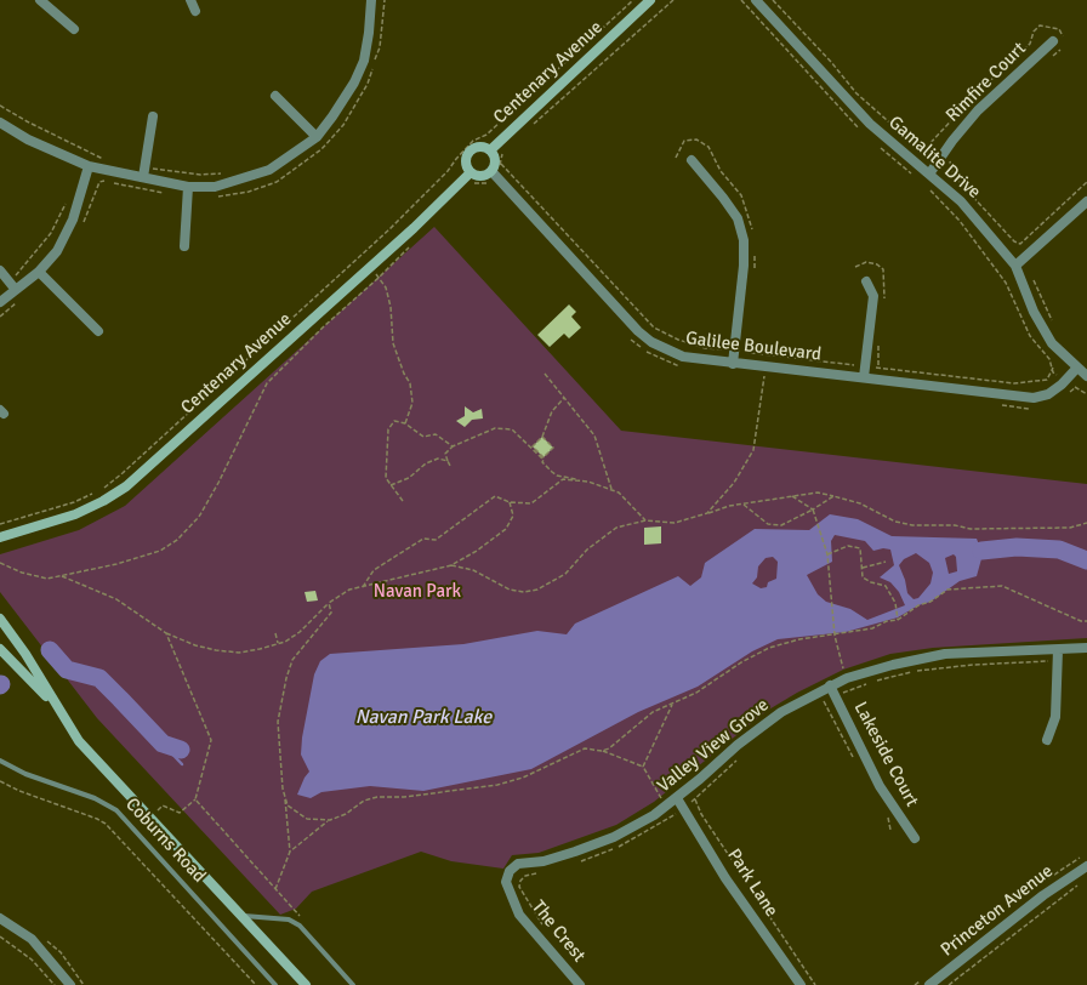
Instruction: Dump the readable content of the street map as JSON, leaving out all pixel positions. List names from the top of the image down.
{
  "streets": {
    "street": [
      "Centenary Avenue",
      "Rimfire Court",
      "Gamalite Drive",
      "Galilee Boulevard",
      "Valley View Grove",
      "Lakeside Court",
      "Coburns Road",
      "Park Lane",
      "Princeton Avenue",
      "The Crest"
    ]
  },
  "crossings": [
    ["Centenary Avenue", "Galilee Boulevard"],
    ["Rimfire Court", "Gamalite Drive"],
    ["Gamalite Drive", "Galilee Boulevard"],
    ["Valley View Grove", "Lakeside Court"],
    ["Valley View Grove", "Park Lane"],
    ["Valley View Grove", "The Crest"]
  ],
  "water": ["Navan Park Lake"],
  "parks": ["Navan Park"]
}
